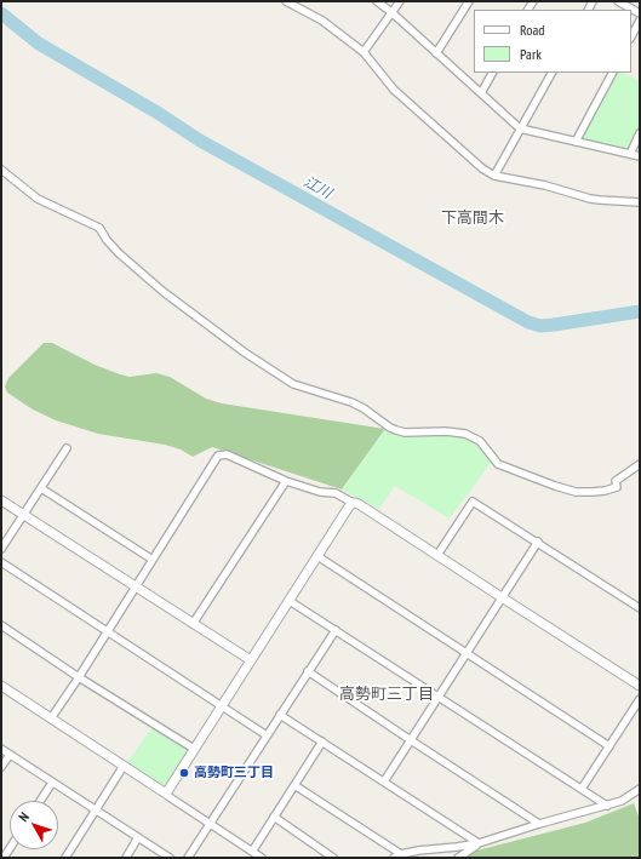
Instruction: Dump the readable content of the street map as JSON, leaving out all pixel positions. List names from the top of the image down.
{
  "districts": ["下高間木", "高勢町三丁目"],
  "water": ["江川"],
  "places": ["高勢町三丁目"],
  "legend": ["Road", "Park"],
  "north": "top left"
}
